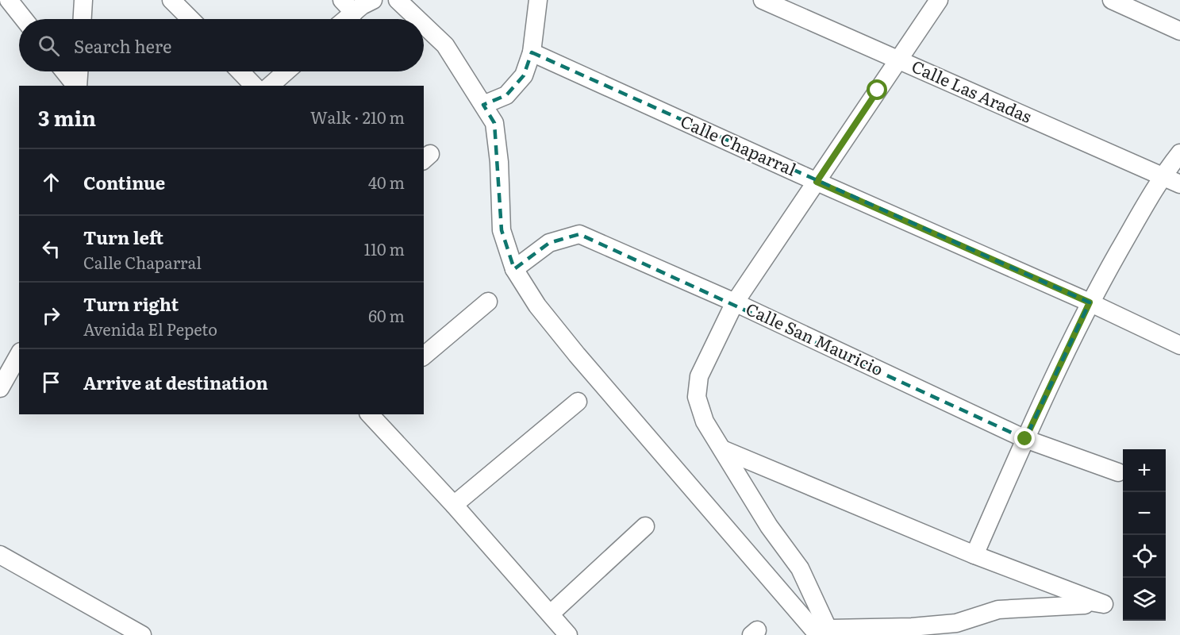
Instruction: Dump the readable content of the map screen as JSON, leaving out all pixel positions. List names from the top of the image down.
{
  "streets": {
    "street": ["Calle Las Aradas", "Calle Chaparral", "Calle San Mauricio"]
  },
  "page": {
    "search": "Search here",
    "heading": ["3 min", "Walk · 210 m"],
    "list": [
      ["Continue", "40 m"],
      ["Turn left", "Calle Chaparral", "110 m"],
      ["Turn right", "Avenida El Pepeto", "60 m"],
      "Arrive at destination"
    ],
    "map_buttons": ["+", "−"]
  }
}
